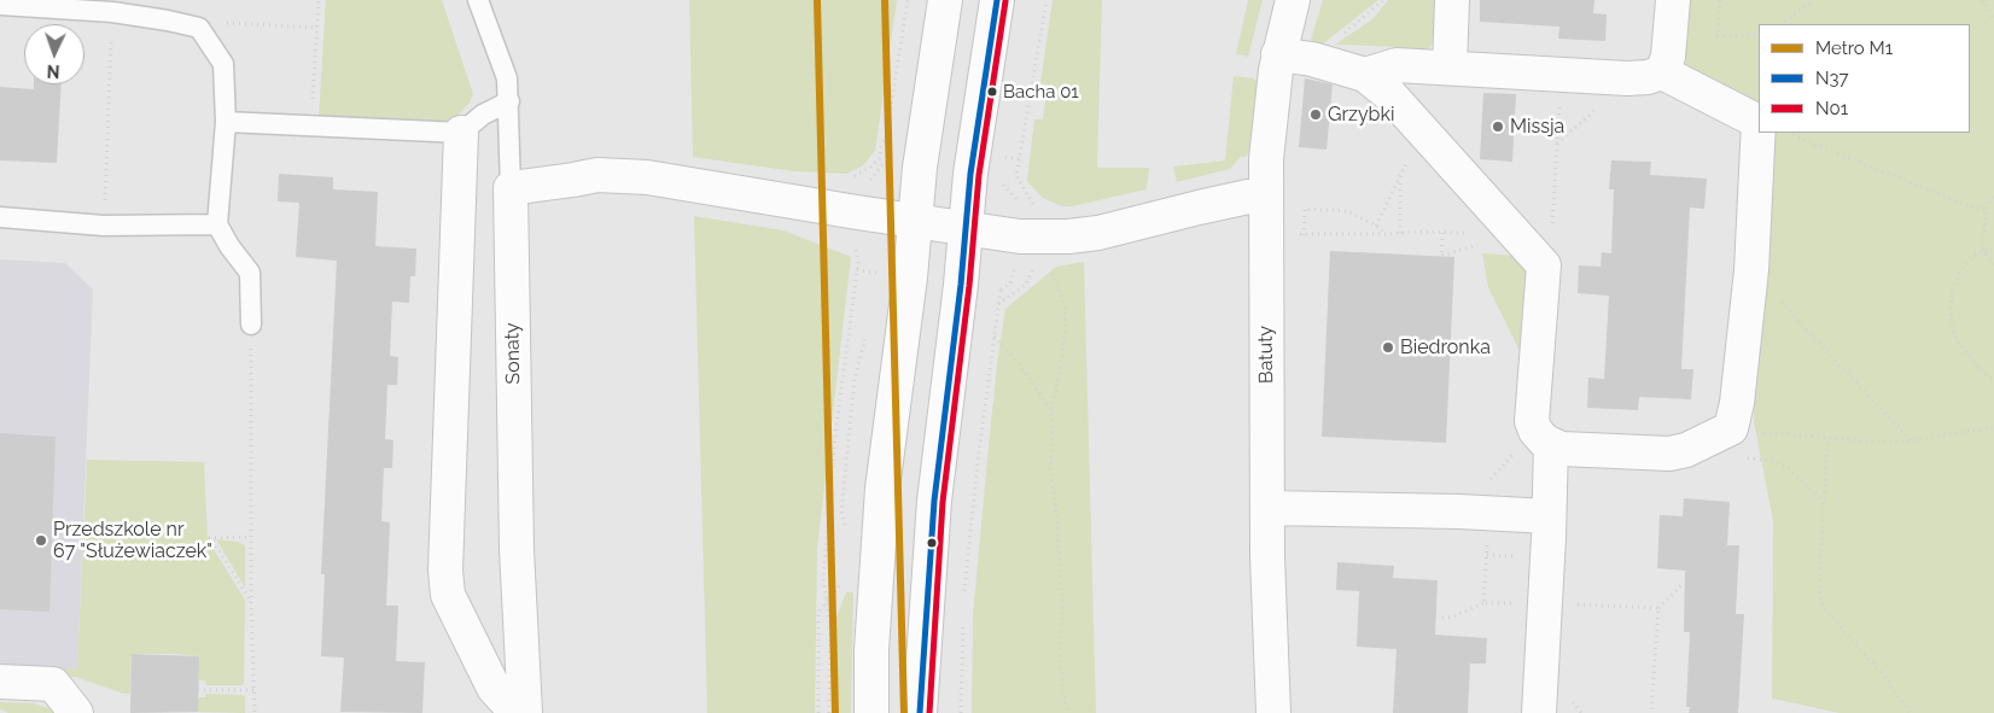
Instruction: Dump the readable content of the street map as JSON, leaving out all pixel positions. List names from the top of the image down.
{
  "streets": {
    "street": ["Sonaty", "Batuty"]
  },
  "places": [
    "Bacha 01",
    "Grzybki",
    "Missja",
    "Biedronka",
    "Przedszkole nr 67 \"Służewiaczek\""
  ],
  "lines": ["metro line M1", "transit line N37", "transit line N01"],
  "legend": ["Metro M1", "N37", "N01"],
  "north": "bottom"
}
